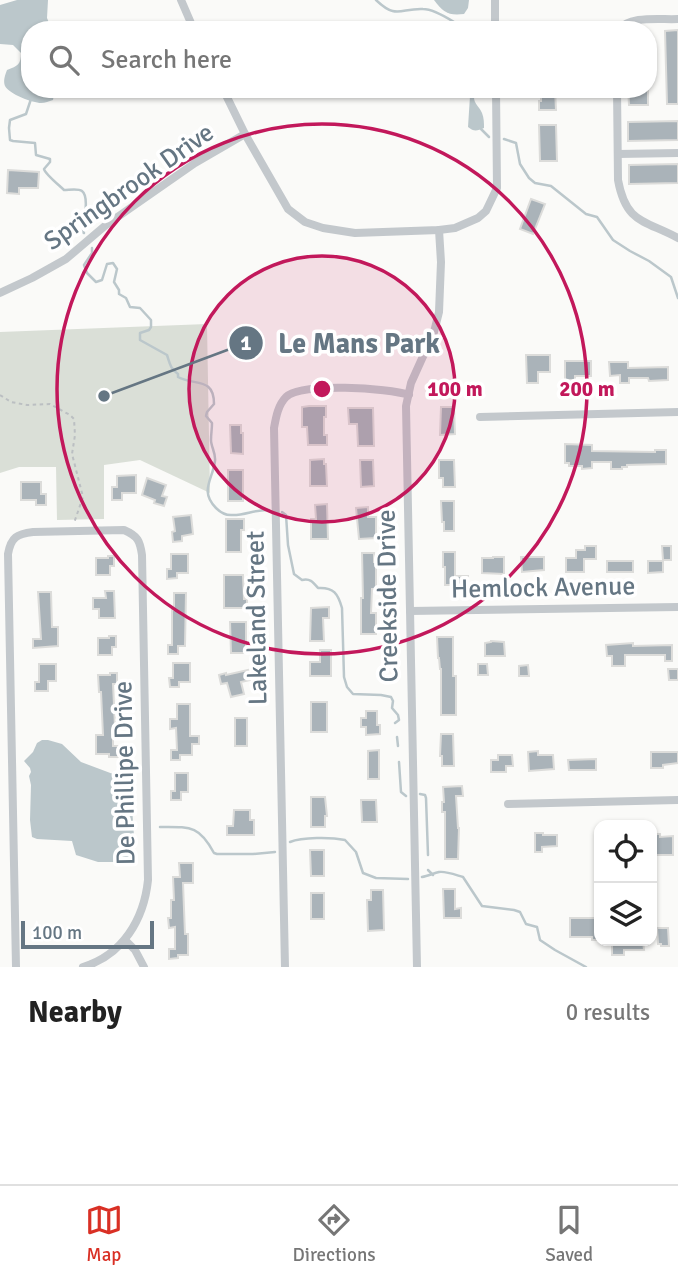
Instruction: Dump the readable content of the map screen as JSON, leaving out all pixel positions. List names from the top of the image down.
{
  "streets": {
    "street": [
      "Springbrook Drive",
      "Hemlock Avenue",
      "Creekside Drive",
      "Lakeland Street",
      "De Phillipe Drive"
    ]
  },
  "crossings": [
    ["Springbrook Drive", "Creekside Drive"],
    ["Hemlock Avenue", "Creekside Drive"],
    ["Creekside Drive", "Lakeland Street"]
  ],
  "places": ["Le Mans Park"],
  "scale_bar": "100 m",
  "page": {
    "search": "Search here",
    "scale": "100 m",
    "heading": ["Nearby", "0 results"],
    "nav": ["Map", "Directions", "Saved"]
  },
  "rings": ["100 m", "200 m"]
}
